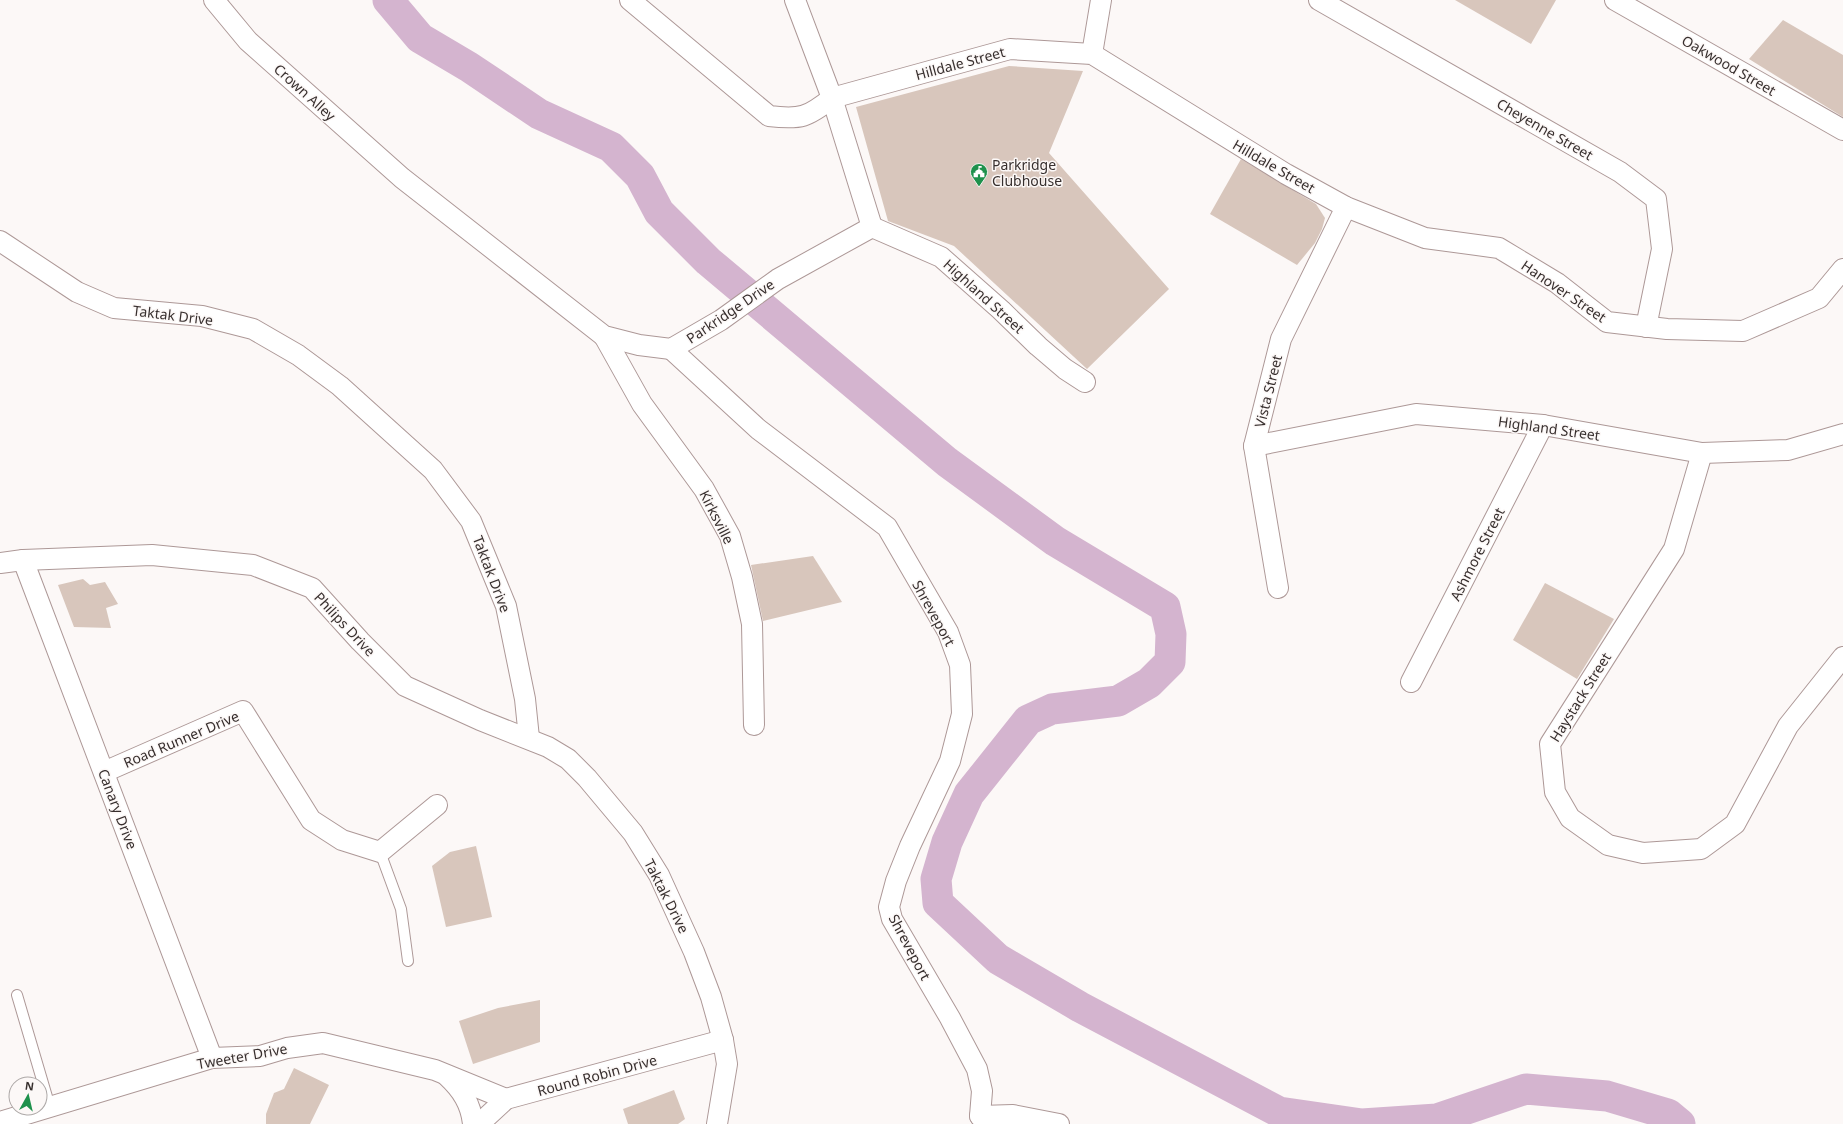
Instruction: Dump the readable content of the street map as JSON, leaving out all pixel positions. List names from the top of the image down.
{
  "streets": {
    "street": [
      "Hilldale Street",
      "Oakwood Street",
      "Crown Alley",
      "Cheyenne Street",
      "Hanover Street",
      "Highland Street",
      "Parkridge Drive",
      "Taktak Drive",
      "Vista Street",
      "Kirksville",
      "Ashmore Street",
      "Shreveport",
      "Philips Drive",
      "Haystack Street",
      "Road Runner Drive",
      "Canary Drive",
      "Tweeter Drive",
      "Round Robin Drive"
    ]
  },
  "crossings": [
    ["Hilldale Street", "Hanover Street"],
    ["Hilldale Street", "Vista Street"],
    ["Crown Alley", "Parkridge Drive"],
    ["Cheyenne Street", "Hanover Street"],
    ["Hanover Street", "Vista Street"],
    ["Highland Street", "Parkridge Drive"],
    ["Highland Street", "Vista Street"],
    ["Highland Street", "Ashmore Street"],
    ["Highland Street", "Haystack Street"],
    ["Parkridge Drive", "Kirksville"],
    ["Parkridge Drive", "Shreveport"],
    ["Taktak Drive", "Philips Drive"],
    ["Taktak Drive", "Round Robin Drive"],
    ["Philips Drive", "Canary Drive"],
    ["Road Runner Drive", "Canary Drive"],
    ["Canary Drive", "Tweeter Drive"],
    ["Tweeter Drive", "Round Robin Drive"]
  ],
  "places": {
    "public building": ["Parkridge Clubhouse"]
  },
  "north": "top"
}
